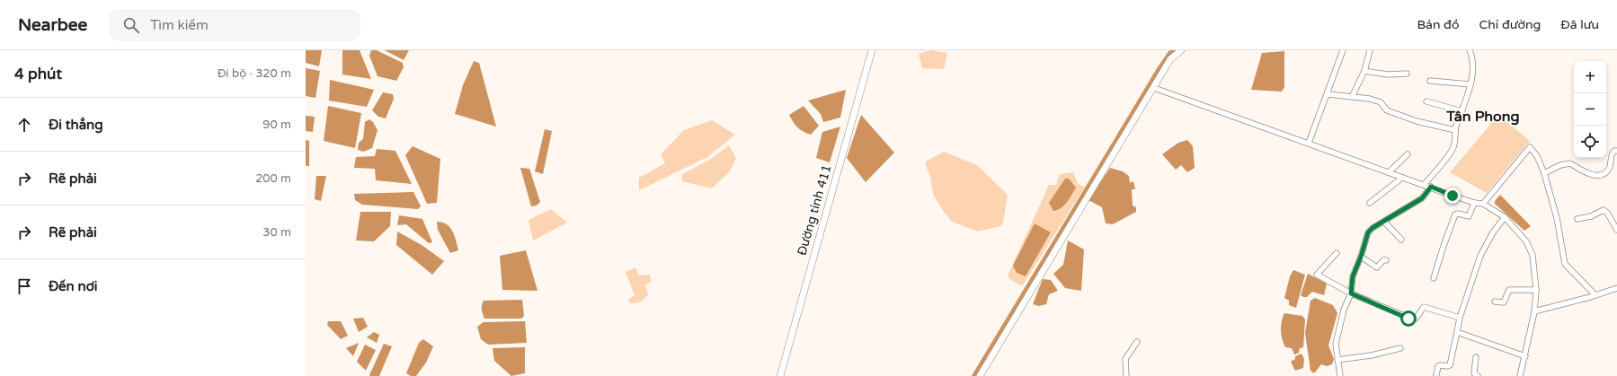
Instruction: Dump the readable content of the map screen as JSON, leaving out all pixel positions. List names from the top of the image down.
{
  "streets": {
    "main road": ["Đường tỉnh 411"]
  },
  "districts": ["Tân Phong"],
  "page": {
    "header": "Nearbee",
    "search": "Tìm kiếm",
    "nav": ["Bản đồ", "Chỉ đường", "Đã lưu"],
    "heading": ["4 phút", "Đi bộ · 320 m"],
    "map_buttons": ["+", "−"],
    "list": [
      ["Đi thẳng", "90 m"],
      ["Rẽ phải", "200 m"],
      ["Rẽ phải", "30 m"],
      "Đến nơi"
    ]
  }
}
